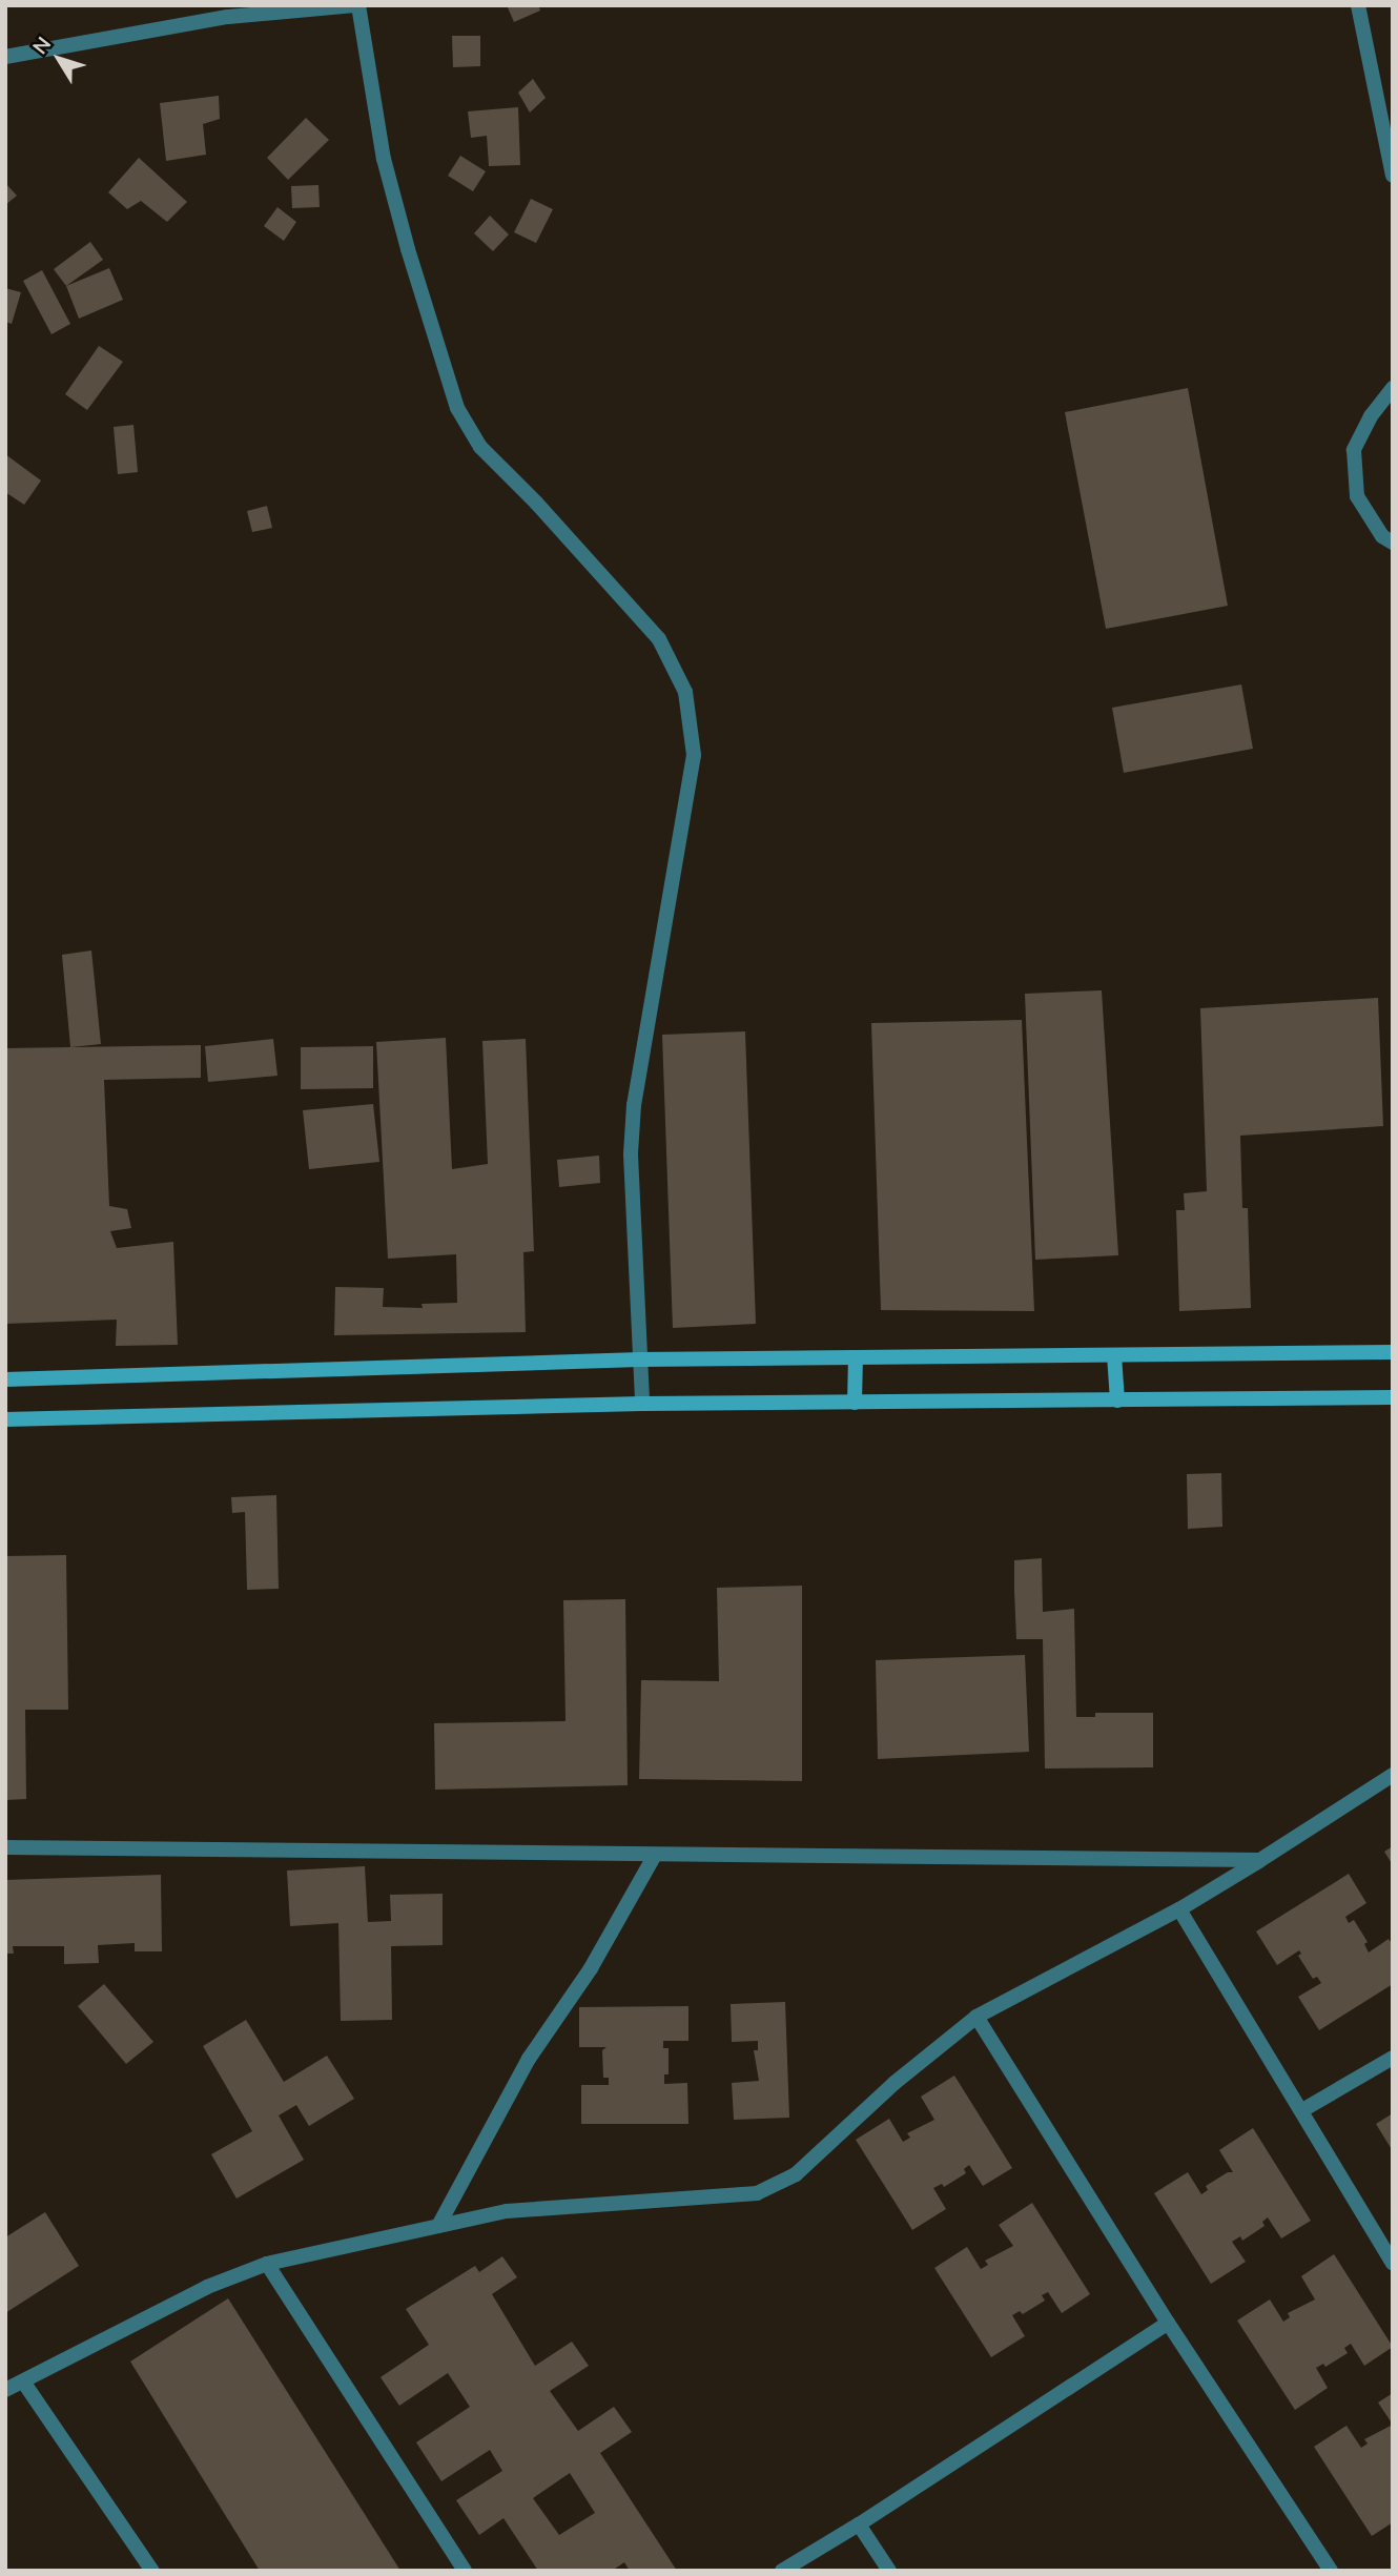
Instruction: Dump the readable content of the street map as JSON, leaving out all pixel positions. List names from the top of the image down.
{
  "north": "top left"
}
